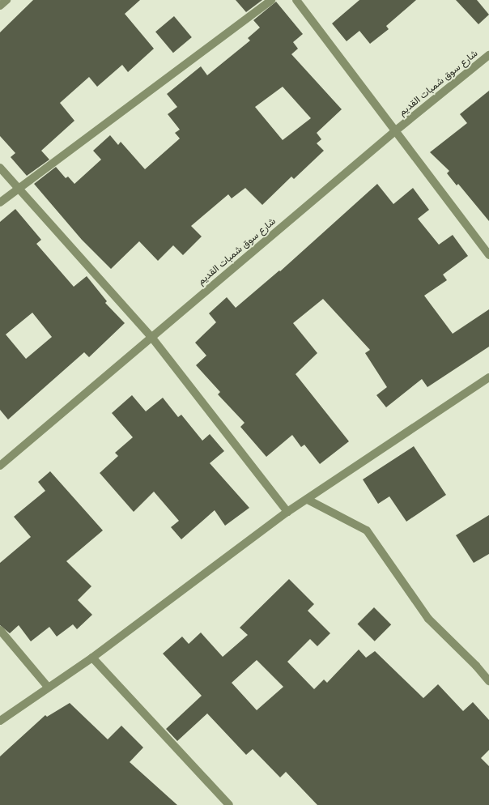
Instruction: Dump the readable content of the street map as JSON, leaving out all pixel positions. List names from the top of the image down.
{
  "streets": {
    "street": ["شارع سوق شمبات القديم"]
  }
}
